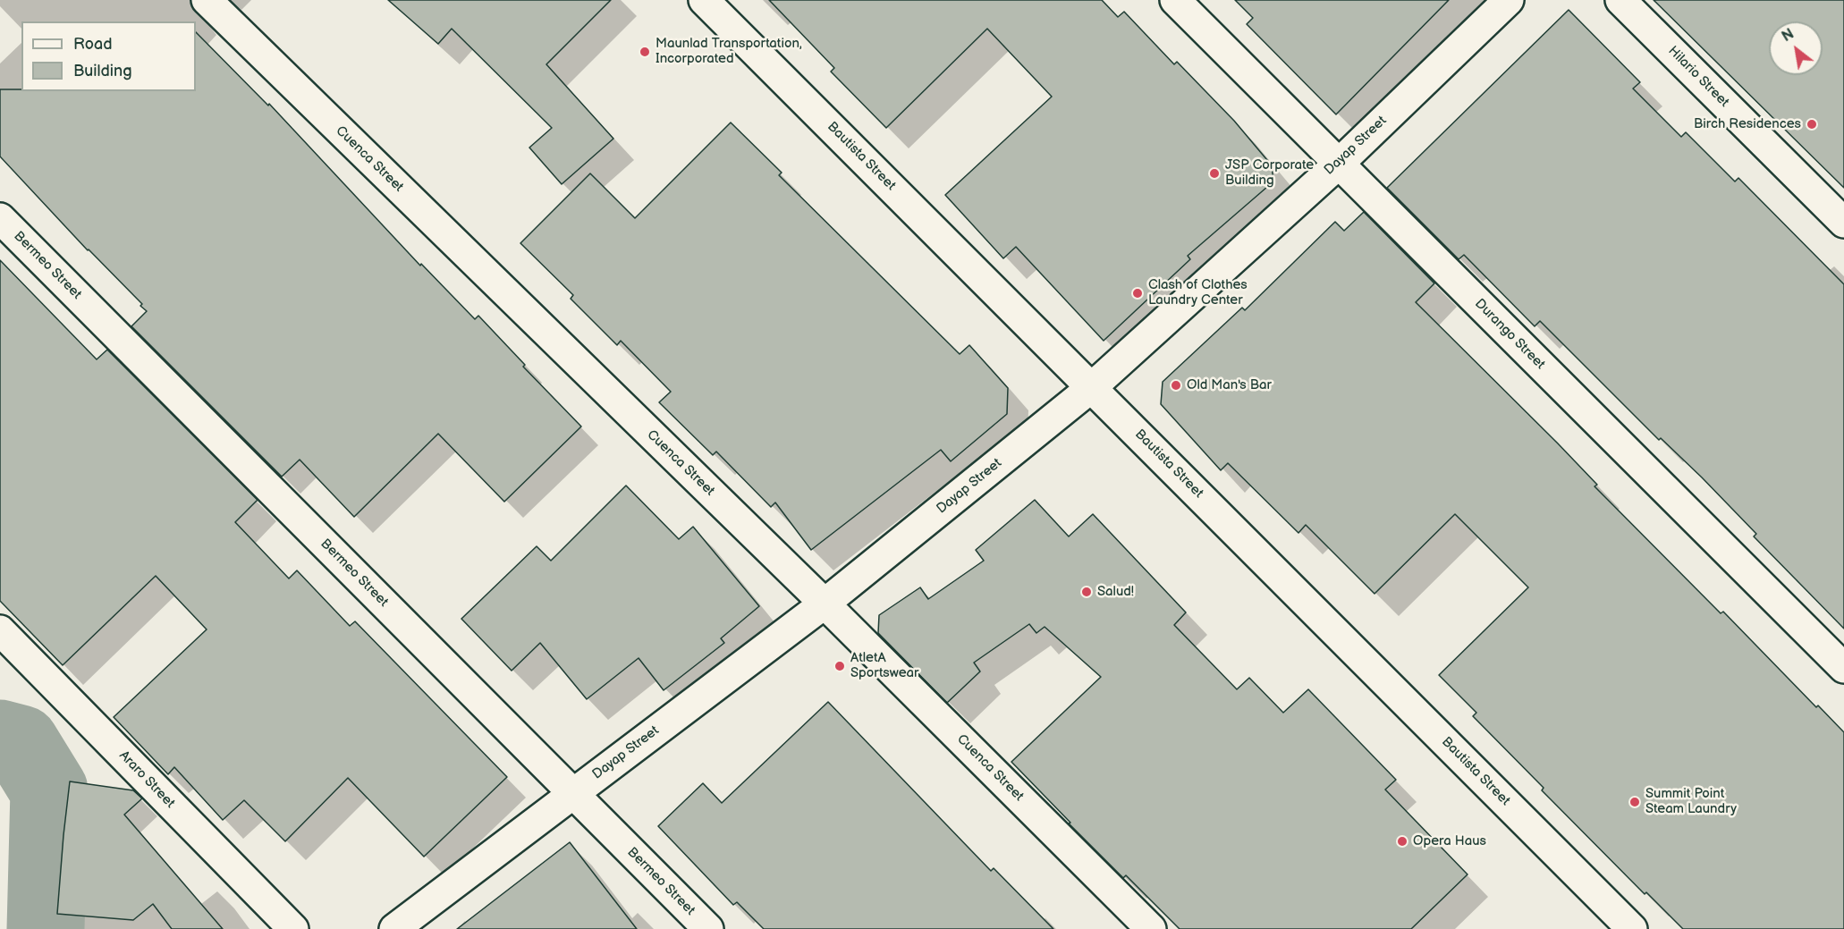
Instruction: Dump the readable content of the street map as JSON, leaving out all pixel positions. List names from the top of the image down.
{
  "streets": {
    "street": [
      "Hilario Street",
      "Dayap Street",
      "Bautista Street",
      "Cuenca Street",
      "Bermeo Street",
      "Durango Street",
      "Araro Street"
    ]
  },
  "crossings": [
    ["Dayap Street", "Bautista Street"],
    ["Dayap Street", "Cuenca Street"],
    ["Dayap Street", "Bermeo Street"],
    ["Dayap Street", "Durango Street"]
  ],
  "places": [
    "Maunlad Transportation, Incorporated",
    "Birch Residences",
    "JSP Corporate Building",
    "Clash of Clothes Laundry Center",
    "Old Man's Bar",
    "Salud!",
    "AtletA Sportswear",
    "Summit Point Steam Laundry",
    "Opera Haus"
  ],
  "legend": ["Road", "Building"],
  "north": "top left"
}
